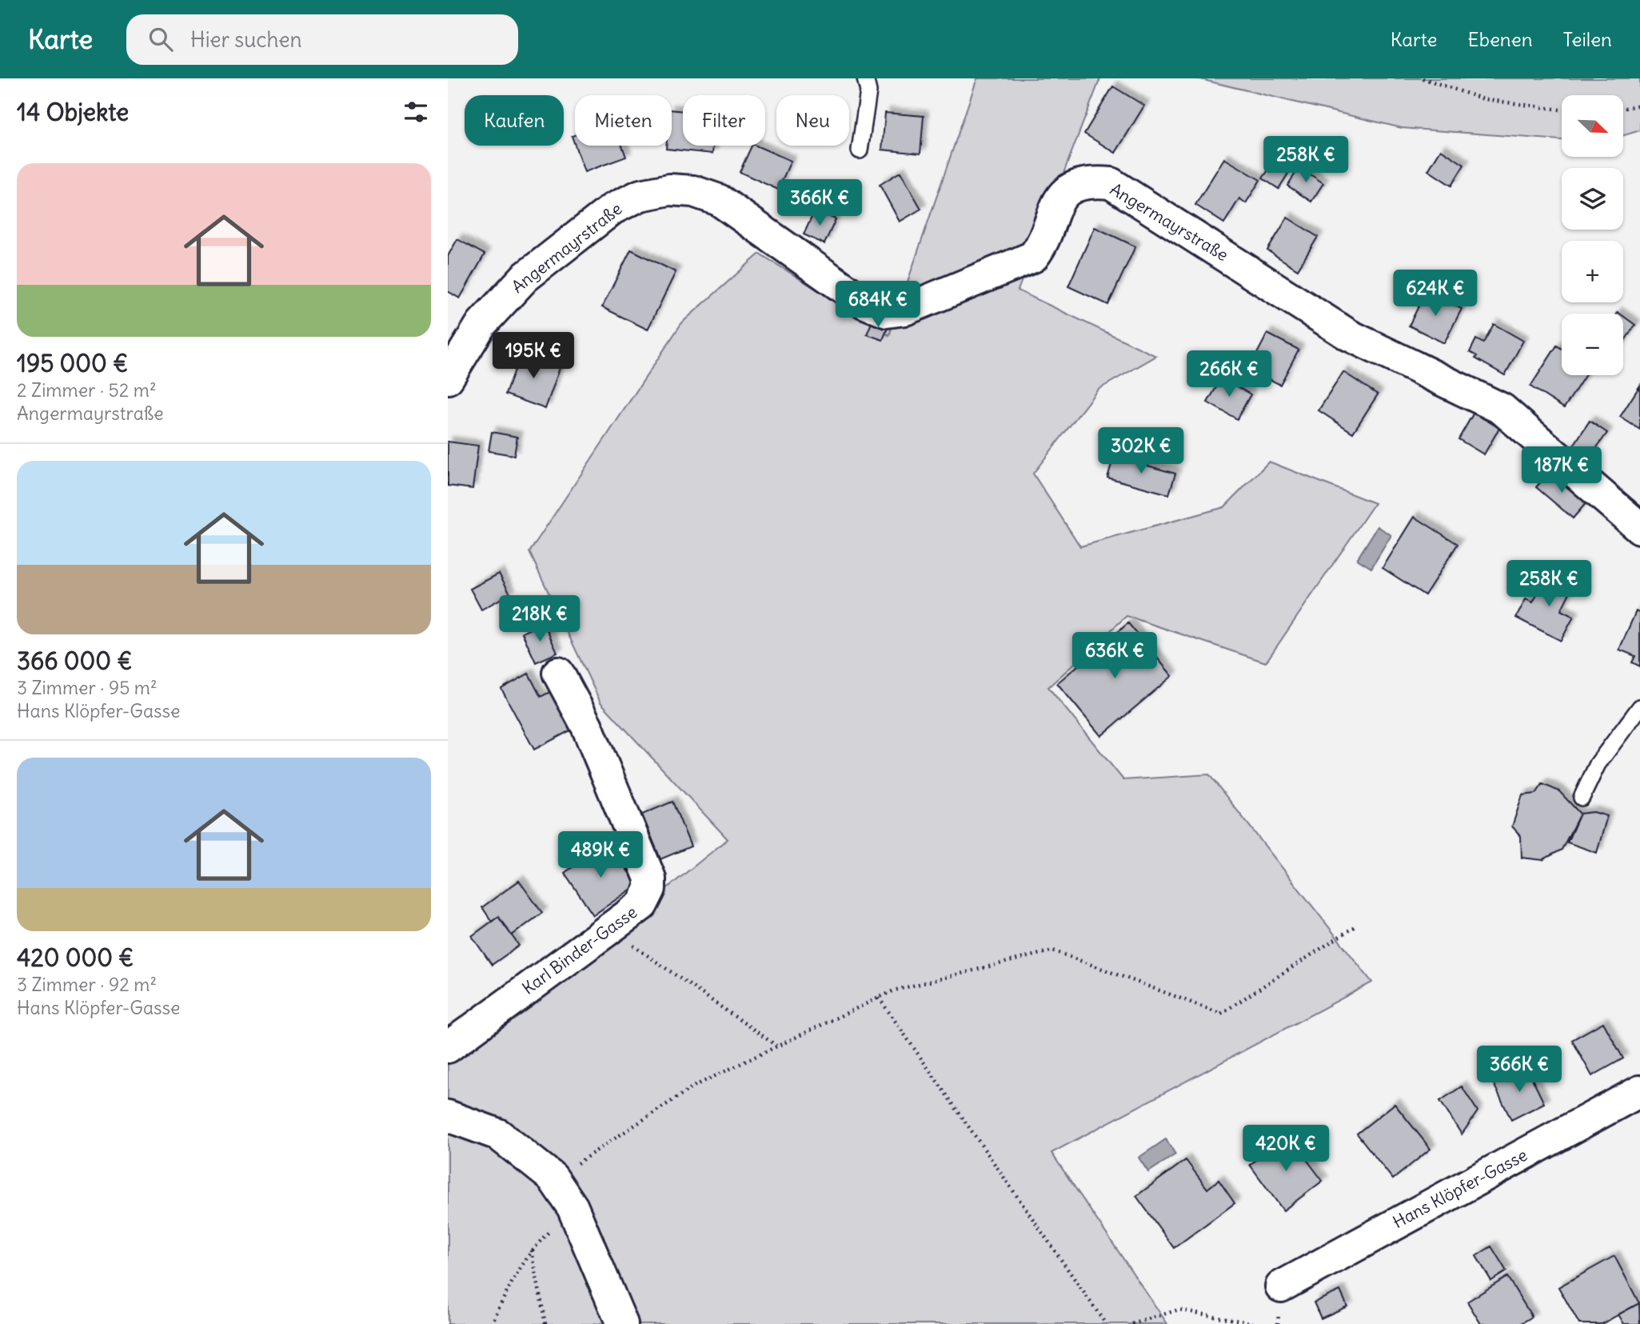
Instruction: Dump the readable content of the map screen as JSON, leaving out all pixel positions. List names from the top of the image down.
{
  "streets": {
    "street": ["Angermayrstraße", "Karl Binder-Gasse", "Hans Klöpfer-Gasse"]
  },
  "north": "bottom right",
  "page": {
    "header": "Karte",
    "search": "Hier suchen",
    "nav": ["Karte", "Ebenen", "Teilen"],
    "heading": "14 Objekte",
    "map_buttons": ["+", "−"],
    "chip": [
      "Kaufen",
      "Mieten",
      "Filter",
      "Neu"
    ],
    "price": [
      "258K €",
      "366K €",
      "624K €",
      "684K €",
      "195K €",
      "266K €",
      "302K €",
      "187K €",
      "258K €",
      "218K €",
      "636K €",
      "489K €",
      "366K €",
      "420K €"
    ],
    "list": [
      {
        "name": "195 000 €",
        "note": "2 Zimmer · 52 m² · Angermayrstraße"
      },
      {
        "name": "366 000 €",
        "note": "3 Zimmer · 95 m² · Hans Klöpfer-Gasse"
      },
      {
        "name": "420 000 €",
        "note": "3 Zimmer · 92 m² · Hans Klöpfer-Gasse"
      }
    ]
  }
}
